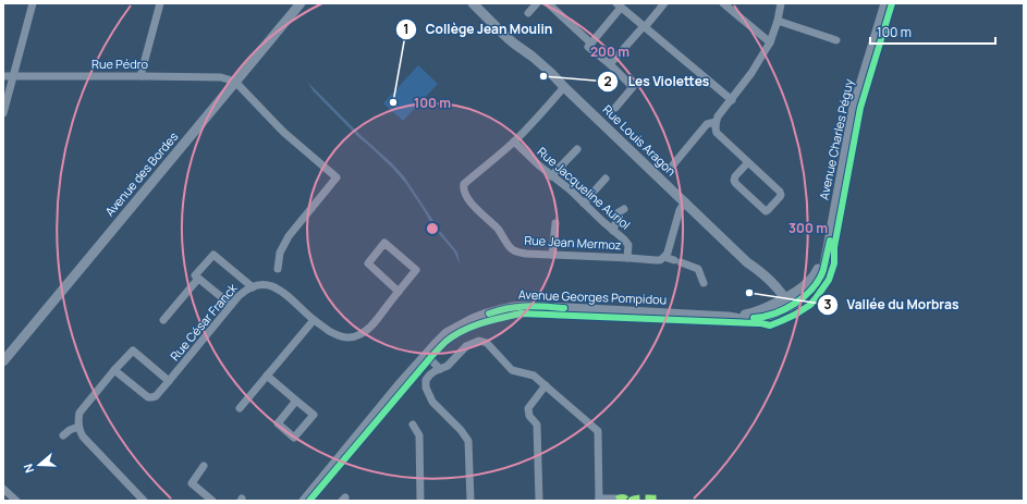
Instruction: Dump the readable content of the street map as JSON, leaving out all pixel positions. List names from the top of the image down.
{
  "streets": {
    "street": [
      "Rue Pédro",
      "Avenue Charles Péguy",
      "Rue Louis Aragon",
      "Avenue des Bordes",
      "Rue Jacqueline Auriol",
      "Rue Jean Mermoz",
      "Avenue Georges Pompidou",
      "Rue César Franck"
    ]
  },
  "crossings": [
    ["Rue Pédro", "Avenue des Bordes"],
    ["Avenue Charles Péguy", "Rue Louis Aragon"],
    ["Avenue Charles Péguy", "Avenue Georges Pompidou"],
    ["Rue Louis Aragon", "Rue Jean Mermoz"],
    ["Rue Louis Aragon", "Avenue Georges Pompidou"],
    ["Rue Jacqueline Auriol", "Rue Jean Mermoz"]
  ],
  "places": ["Les Violettes", "Collège Jean Moulin", "Vallée du Morbras"],
  "scale_bar": "100 m",
  "north": "left",
  "rings": ["200 m", "100 m", "300 m"]
}
